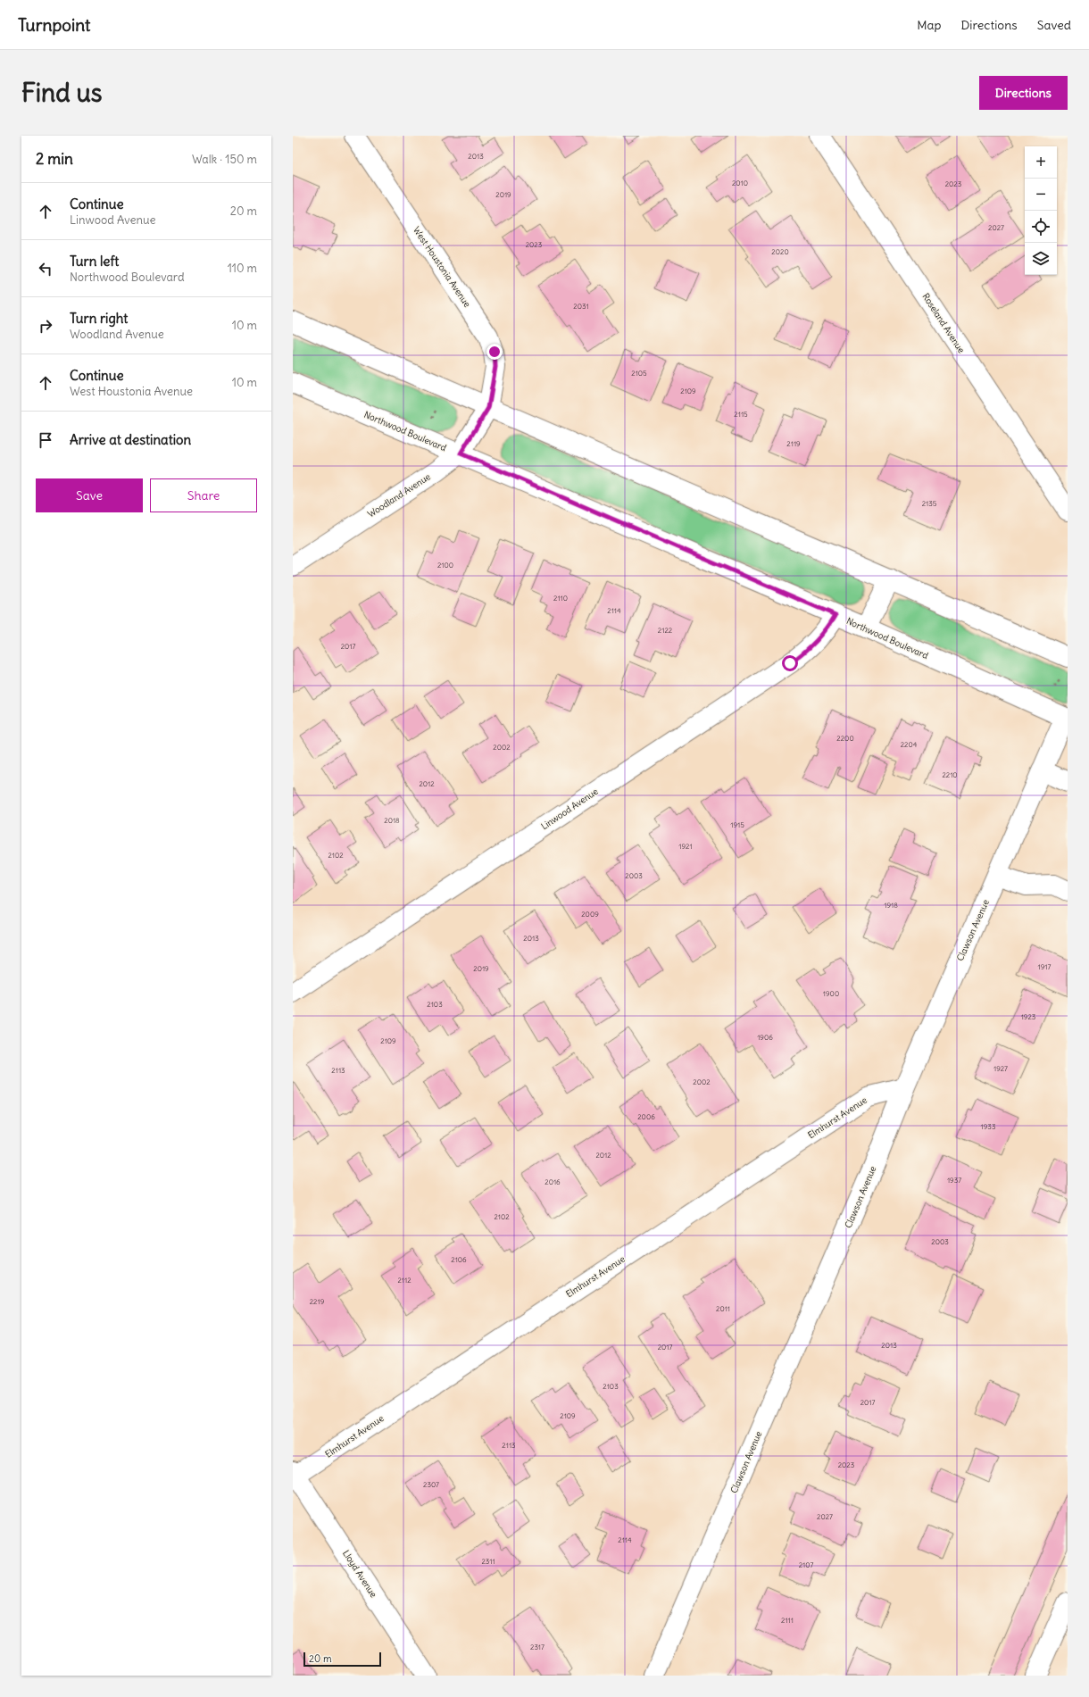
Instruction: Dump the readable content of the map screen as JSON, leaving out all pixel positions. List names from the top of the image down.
{
  "streets": {
    "street": [
      "West Houstonia Avenue",
      "Roseland Avenue",
      "Northwood Boulevard",
      "Woodland Avenue",
      "Linwood Avenue",
      "Clawson Avenue",
      "Elmhurst Avenue",
      "Lloyd Avenue"
    ]
  },
  "crossings": [
    ["West Houstonia Avenue", "Woodland Avenue"],
    ["Northwood Boulevard", "Woodland Avenue"],
    ["Northwood Boulevard", "Linwood Avenue"],
    ["Northwood Boulevard", "Clawson Avenue"],
    ["Clawson Avenue", "Elmhurst Avenue"],
    ["Elmhurst Avenue", "Lloyd Avenue"]
  ],
  "house_numbers": [
    "2013",
    "2010",
    "2023",
    "2019",
    "2027",
    "2023",
    "2020",
    "2031",
    "2105",
    "2109",
    "2115",
    "2119",
    "2135",
    "2100",
    "2110",
    "2114",
    "2122",
    "2017",
    "2200",
    "2204",
    "2002",
    "2210",
    "2012",
    "2018",
    "1915",
    "1921",
    "2102",
    "2003",
    "1918",
    "2009",
    "2013",
    "1917",
    "2019",
    "1900",
    "2103",
    "1923",
    "1906",
    "2109",
    "1927",
    "2113",
    "2002",
    "2006",
    "1933",
    "2012",
    "1937",
    "2016",
    "2102",
    "2003",
    "2106",
    "2112",
    "2219",
    "2011",
    "2013",
    "2017",
    "2103",
    "2017",
    "2109",
    "2113",
    "2023",
    "2307",
    "2027",
    "2114",
    "2311",
    "2107",
    "2111",
    "2317"
  ],
  "scale_bar": "20 m",
  "page": {
    "header": "Turnpoint",
    "nav": ["Map", "Directions", "Saved"],
    "buttons": [
      "Directions",
      ["Save", "Share"]
    ],
    "title": "Find us",
    "heading": ["2 min", "Walk · 150 m"],
    "map_buttons": ["+", "−"],
    "list": [
      ["Continue", "Linwood Avenue", "20 m"],
      ["Turn left", "Northwood Boulevard", "110 m"],
      ["Turn right", "Woodland Avenue", "10 m"],
      ["Continue", "West Houstonia Avenue", "10 m"],
      "Arrive at destination"
    ],
    "scale": "20 m"
  }
}
